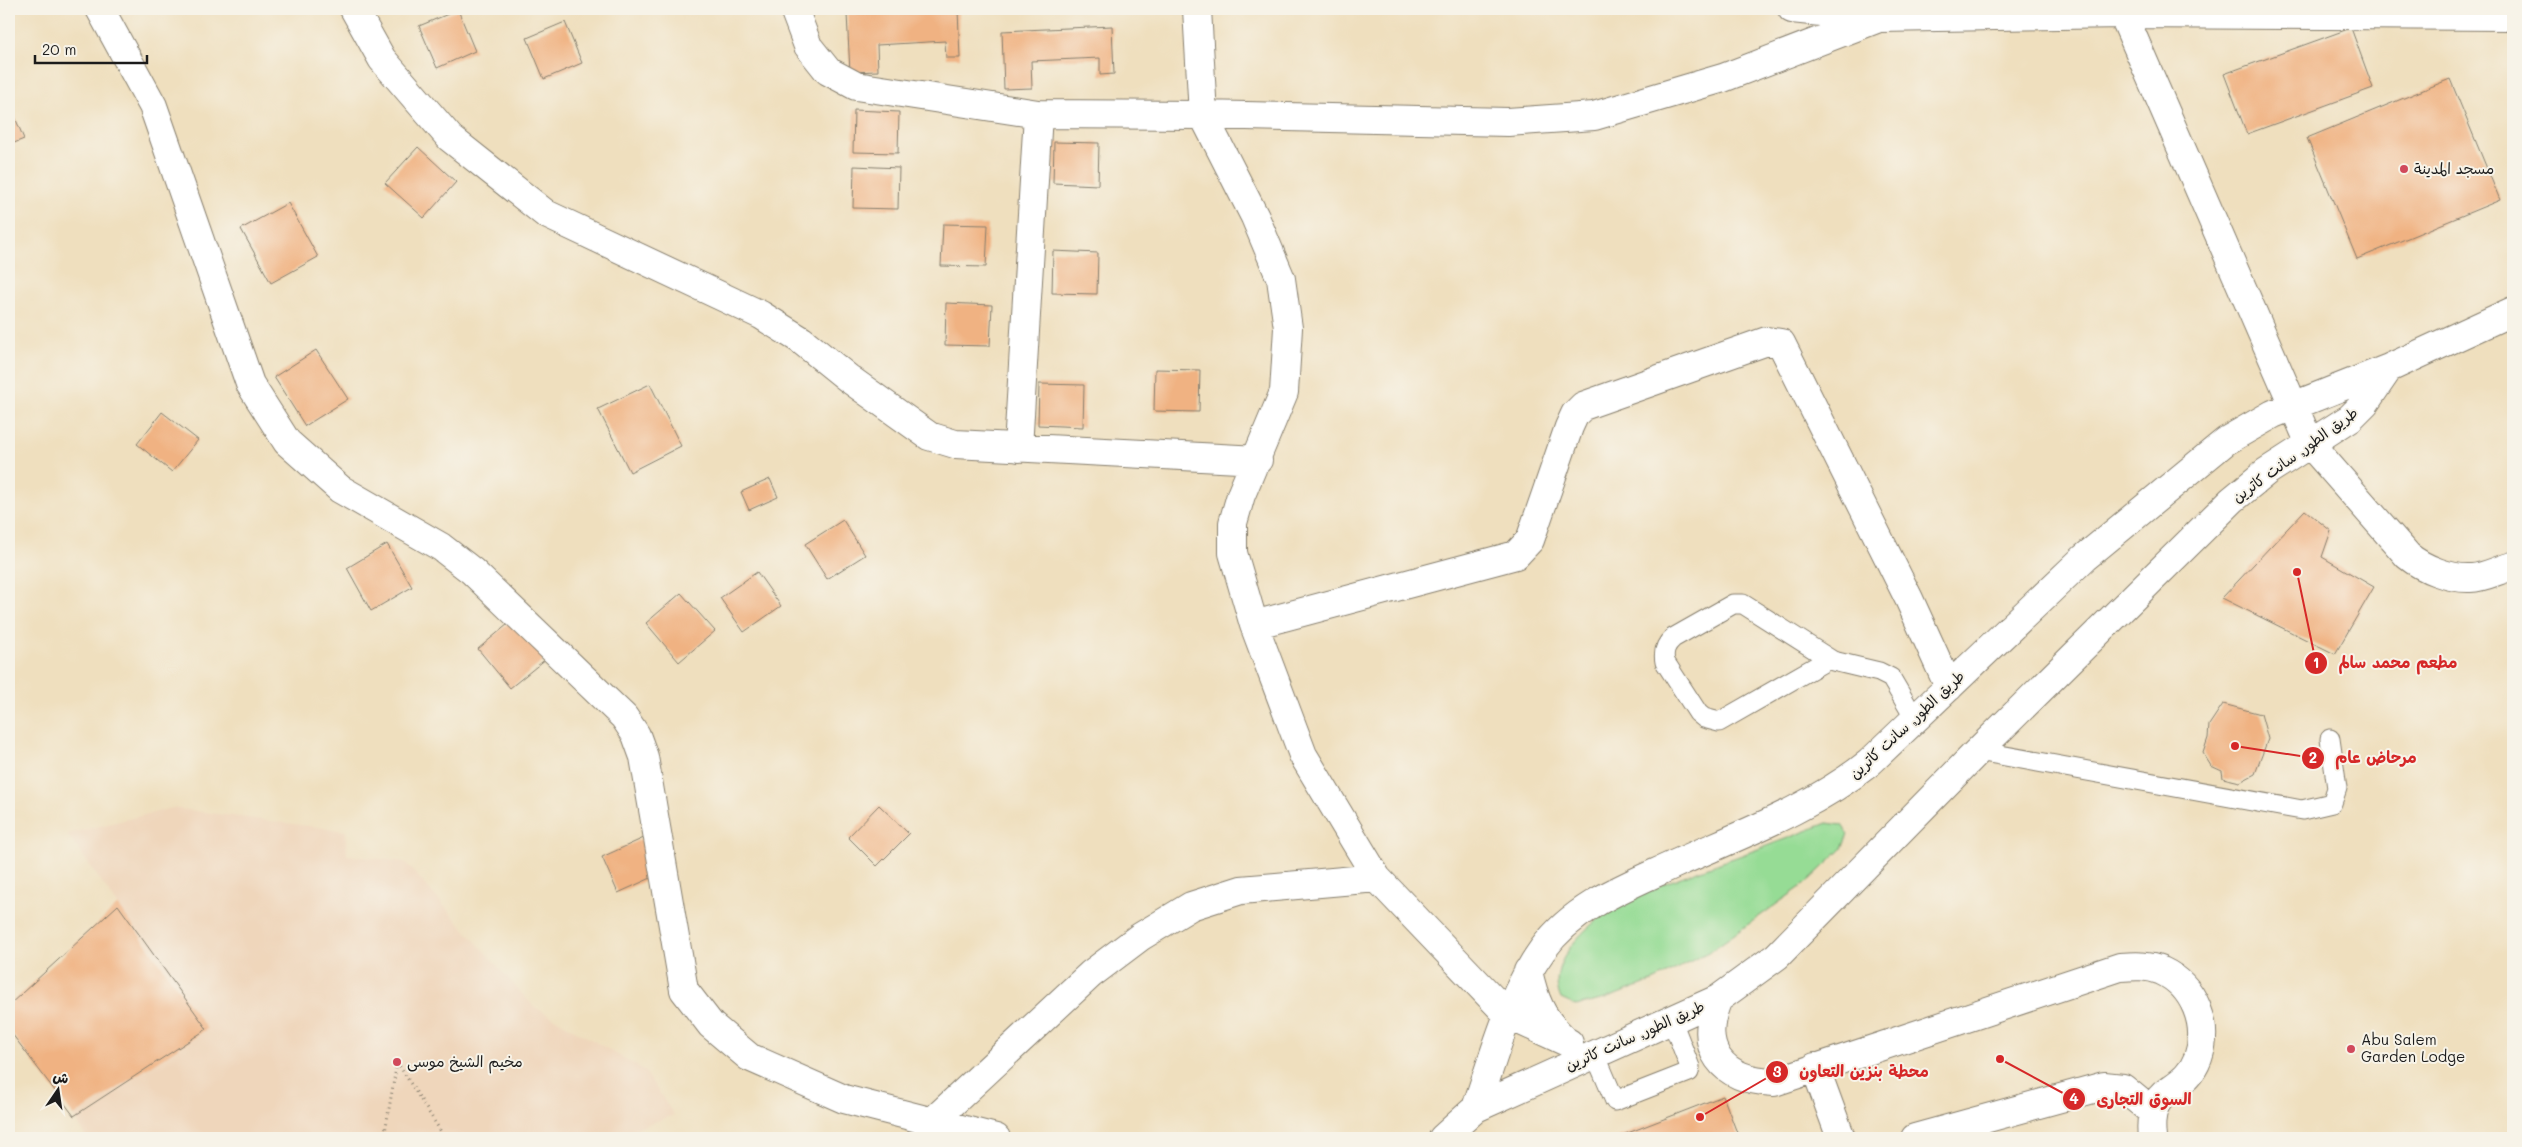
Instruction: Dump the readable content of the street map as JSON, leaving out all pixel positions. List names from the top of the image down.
{
  "streets": {
    "street": ["طريق الطور, سانت كاترين"]
  },
  "places": [
    "مسجد المدينة",
    "مطعم محمد سالم",
    "مرحاض عام",
    "Abu Salem Garden Lodge",
    "السوق التجارى",
    "مخيم الشيخ موسى",
    "محطة بنزين التعاون"
  ],
  "scale_bar": "20 m",
  "north": "top"
}
